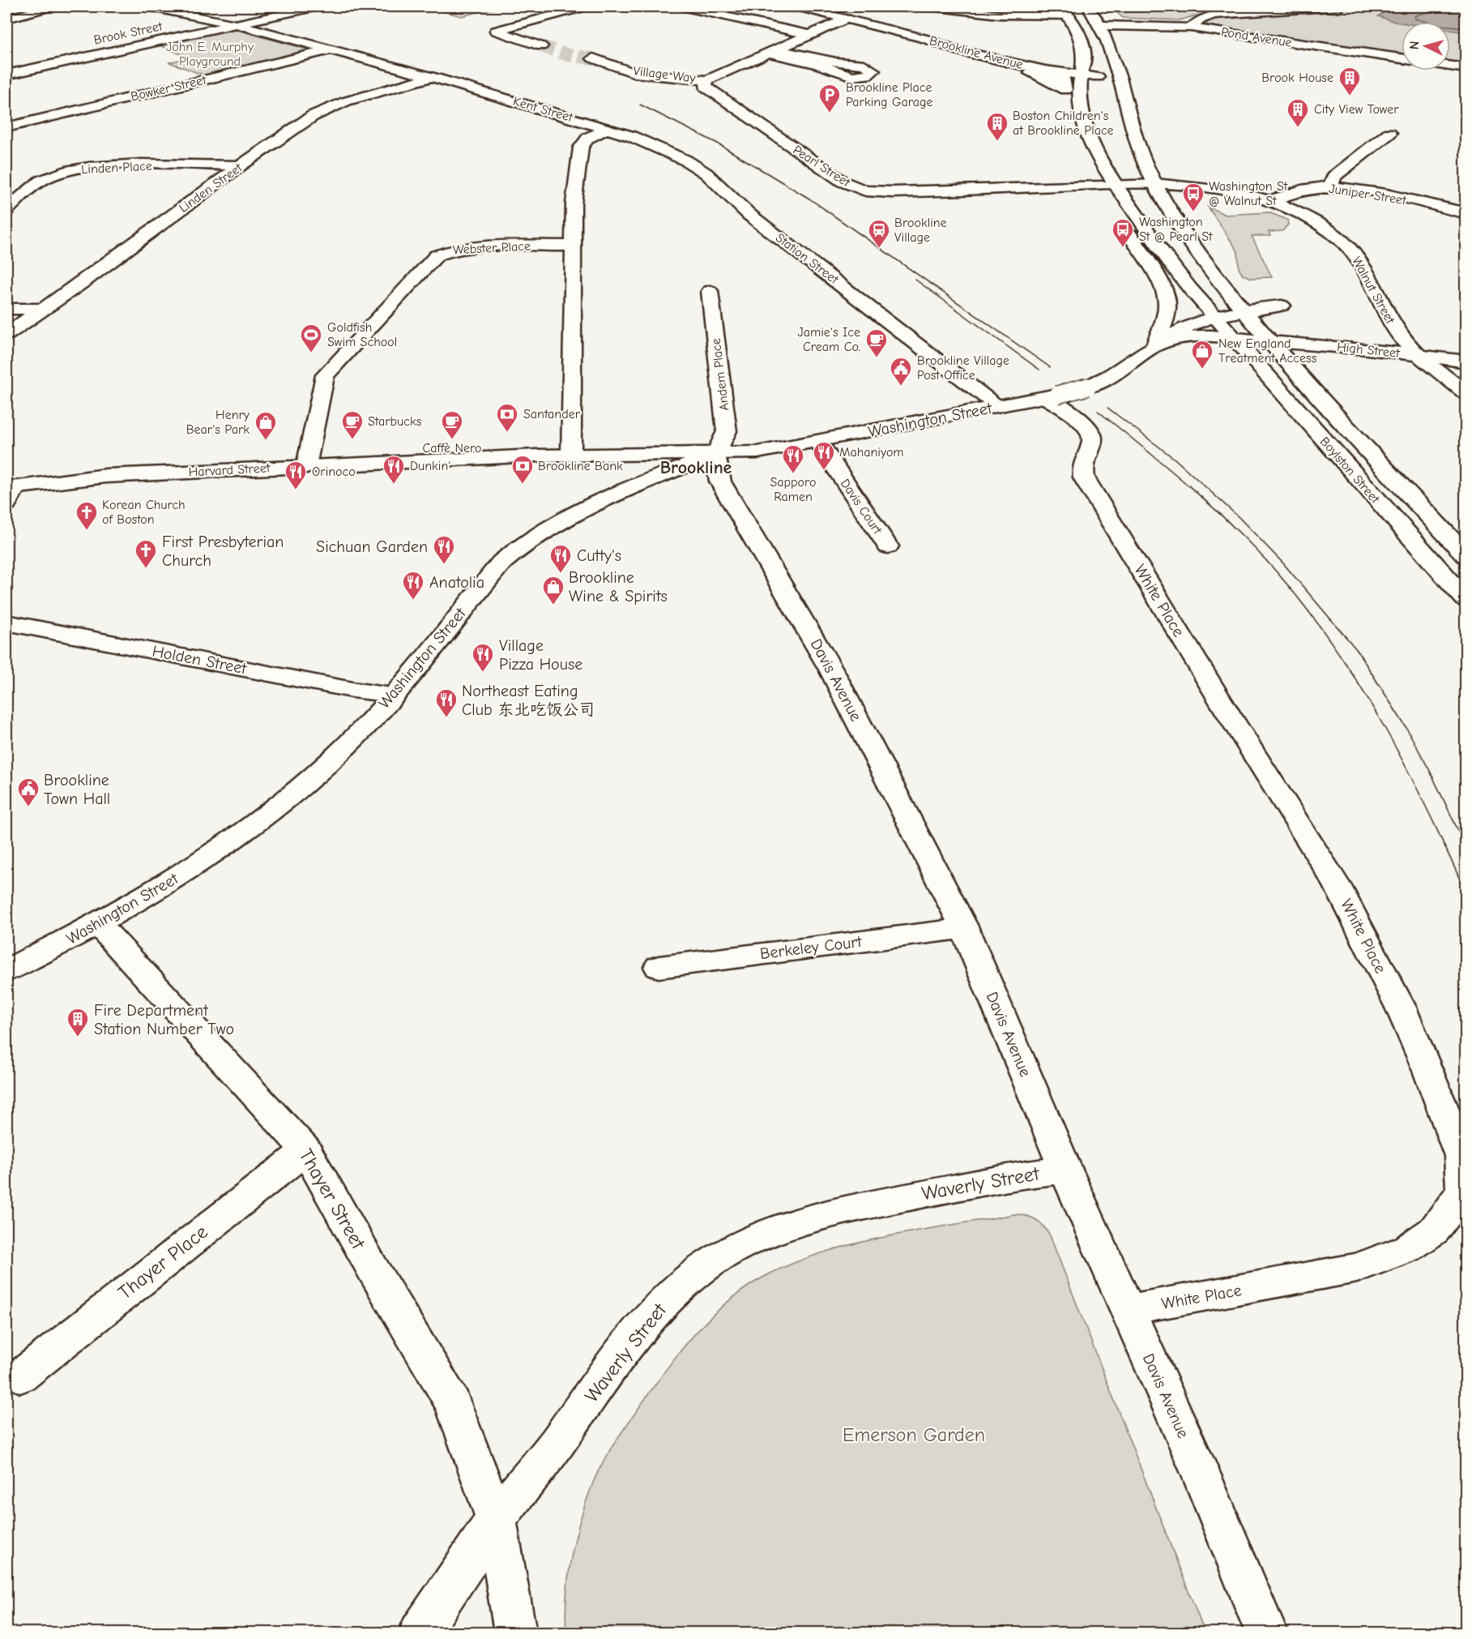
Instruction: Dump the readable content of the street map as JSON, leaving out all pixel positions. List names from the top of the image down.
{
  "streets": {
    "main road": [
      "Brook Street",
      "Pond Avenue",
      "Brookline Avenue",
      "Village Way",
      "Bowker Street",
      "Kent Street",
      "Pearl Street",
      "Linden Place",
      "Linden Street",
      "Juniper Street",
      "Webster Place",
      "Station Street",
      "Walnut Street",
      "High Street",
      "Andem Place",
      "Washington Street",
      "Harvard Street",
      "Boylston Street",
      "Davis Court",
      "White Place",
      "Holden Street",
      "Davis Avenue",
      "Berkeley Court",
      "Waverly Street",
      "Thayer Street",
      "Thayer Place"
    ]
  },
  "crossings": [
    ["Brook Street", "Kent Street"],
    ["Village Way", "Pearl Street"],
    ["Bowker Street", "Kent Street"],
    ["Kent Street", "Linden Street"],
    ["Kent Street", "Webster Place"],
    ["Kent Street", "Station Street"],
    ["Kent Street", "Harvard Street"],
    ["Pearl Street", "Walnut Street"],
    ["Linden Place", "Linden Street"],
    ["Juniper Street", "Walnut Street"],
    ["Webster Place", "Harvard Street"],
    ["Station Street", "Washington Street"],
    ["Walnut Street", "High Street"],
    ["High Street", "Washington Street"],
    ["High Street", "Boylston Street"],
    ["Andem Place", "Washington Street"],
    ["Andem Place", "Harvard Street"],
    ["Andem Place", "Davis Avenue"],
    ["Washington Street", "Harvard Street"],
    ["Washington Street", "Boylston Street"],
    ["Washington Street", "Davis Court"],
    ["Washington Street", "White Place"],
    ["Washington Street", "Holden Street"],
    ["Washington Street", "Davis Avenue"],
    ["Washington Street", "Thayer Street"],
    ["Harvard Street", "Davis Avenue"],
    ["White Place", "Davis Avenue"],
    ["Davis Avenue", "Berkeley Court"],
    ["Davis Avenue", "Waverly Street"],
    ["Waverly Street", "Thayer Street"],
    ["Thayer Street", "Thayer Place"]
  ],
  "districts": ["Brookline"],
  "parks": ["John E. Murphy Playground", "Emerson Garden"],
  "places": {
    "building": [
      "Brook House",
      "City View Tower",
      "Boston Children's at Brookline Place",
      "Fire Department Station Number Two"
    ],
    "parking": ["Brookline Place Parking Garage"],
    "bus stop": ["Washington St @ Walnut St", "Washington St @ Pearl St"],
    "station": ["Brookline Village"],
    "sports": ["Goldfish Swim School"],
    "cafe": ["Jamie's Ice Cream Co.", "Starbucks", "Caffè Nero"],
    "shop": ["New England Treatment Access", "Henry Bear's Park", "Brookline Wine & Spirits"],
    "public building": ["Brookline Village Post Office", "Brookline Town Hall"],
    "bank": ["Santander", "Brookline Bank"],
    "restaurant": [
      "Mahaniyom",
      "Sapporo Ramen",
      "Dunkin'",
      "Orinoco",
      "Sichuan Garden",
      "Cutty's",
      "Anatolia",
      "Village Pizza House",
      "Northeast Eating Club 东北吃饭公司"
    ],
    "church": ["Korean Church of Boston", "First Presbyterian Church"]
  },
  "north": "left"
}
